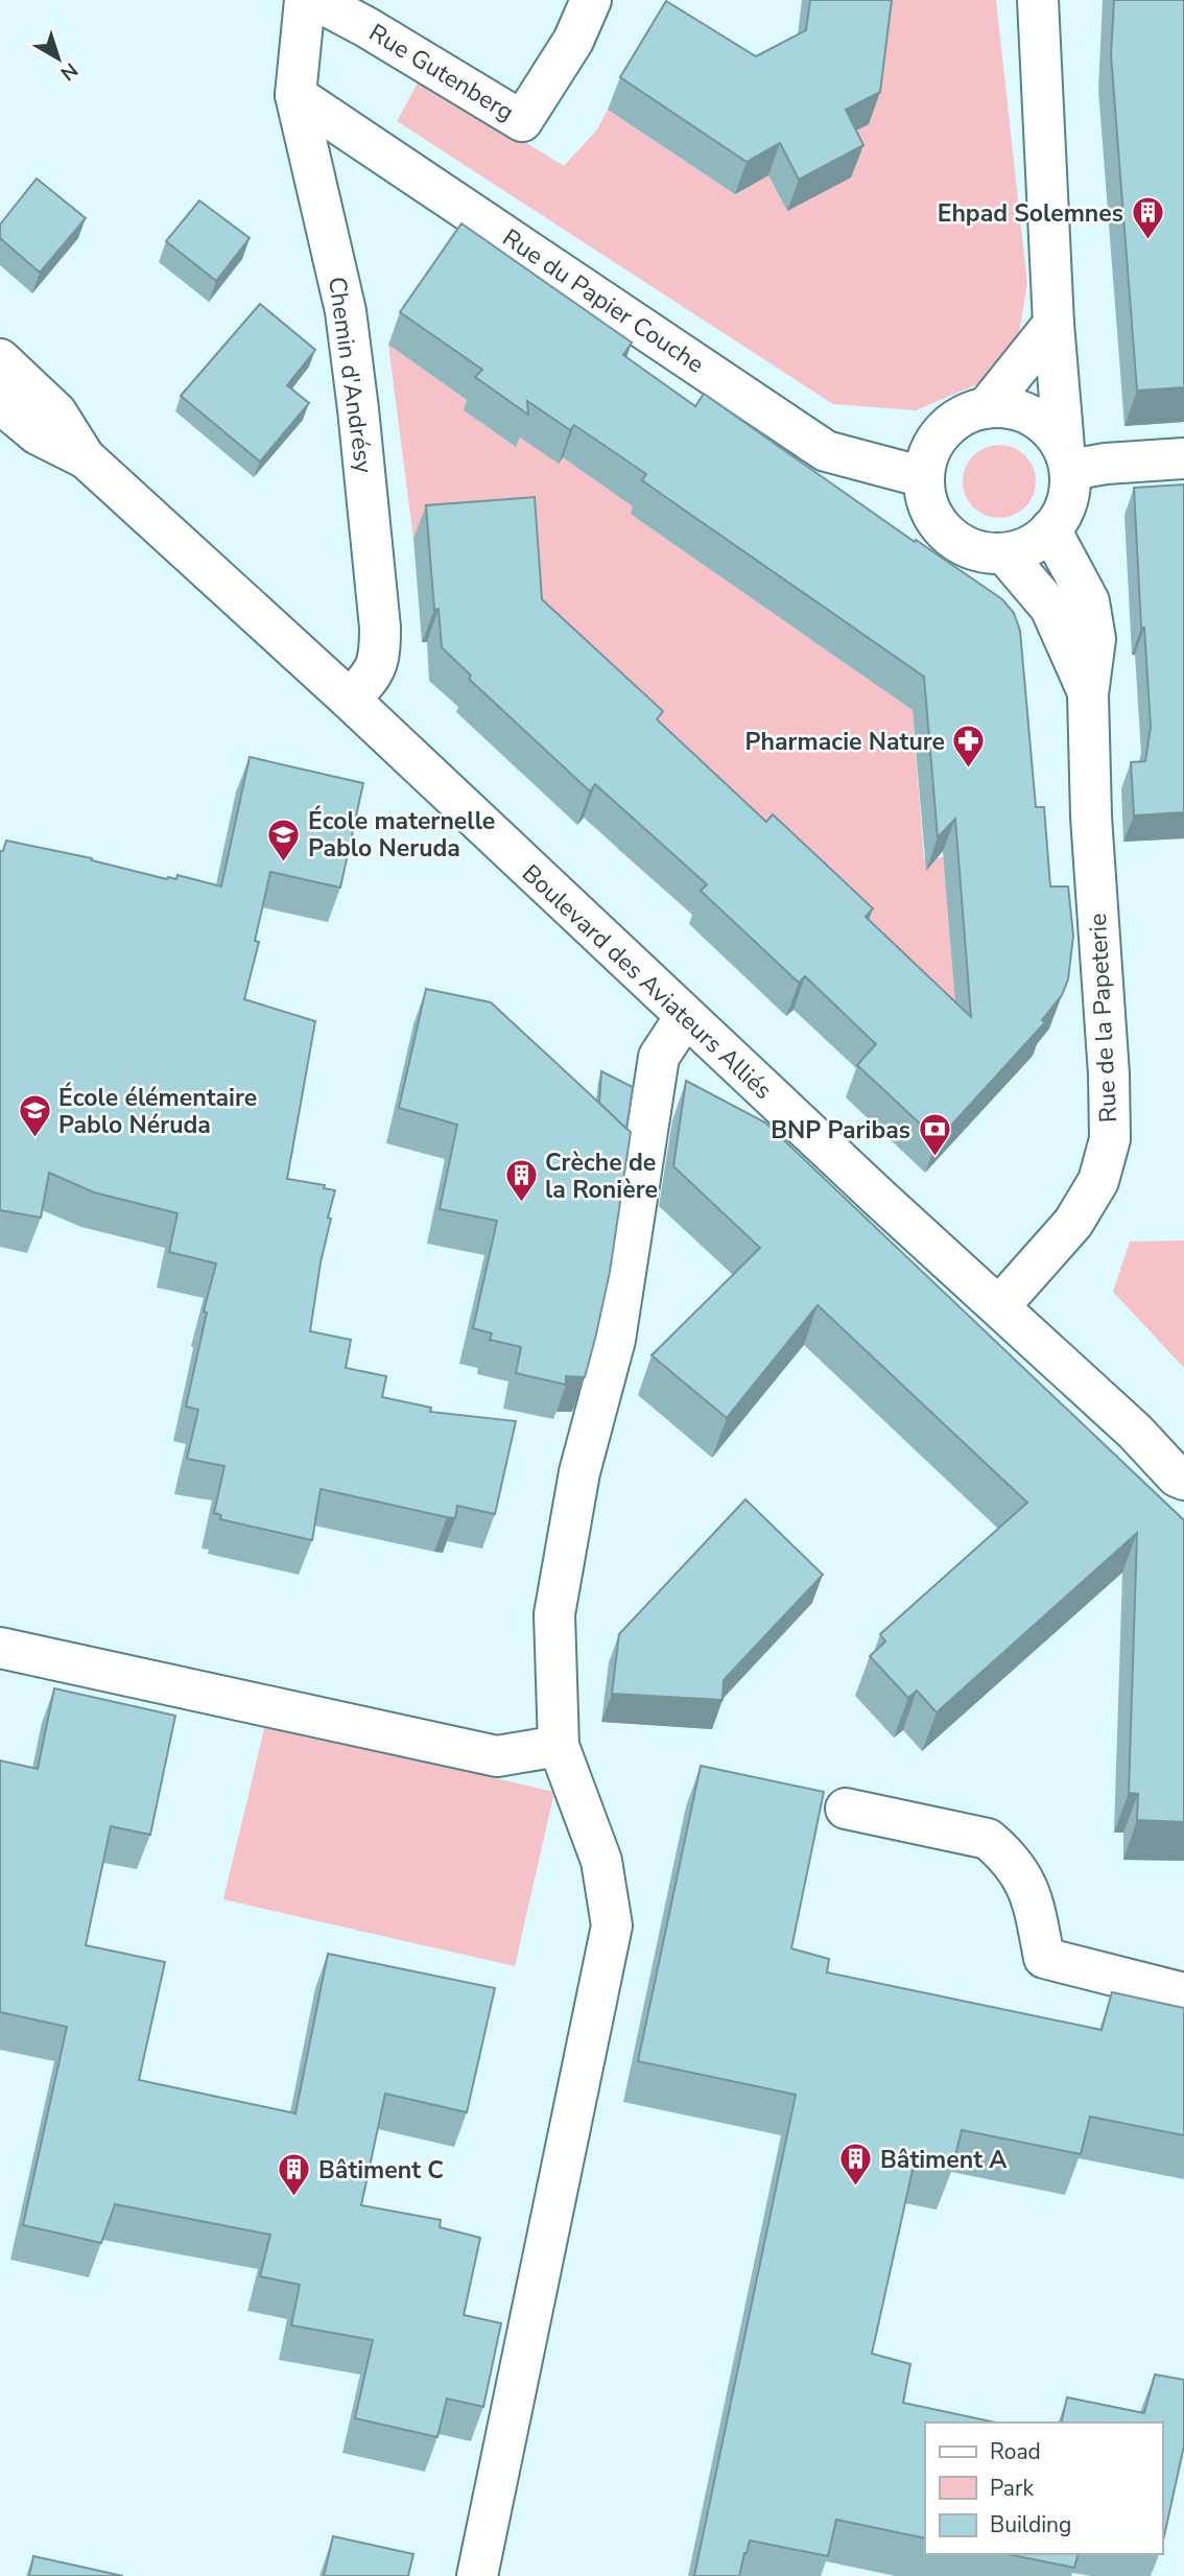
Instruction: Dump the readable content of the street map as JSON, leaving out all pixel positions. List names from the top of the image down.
{
  "streets": {
    "street": [
      "Rue Gutenberg",
      "Rue du Papier Couche",
      "Chemin d'Andrésy",
      "Boulevard des Aviateurs Alliés",
      "Rue de la Papeterie"
    ]
  },
  "crossings": [
    ["Rue du Papier Couche", "Chemin d'Andrésy"],
    ["Rue du Papier Couche", "Rue de la Papeterie"],
    ["Chemin d'Andrésy", "Boulevard des Aviateurs Alliés"],
    ["Boulevard des Aviateurs Alliés", "Rue de la Papeterie"]
  ],
  "places": {
    "building": [
      "Ehpad Solemnes",
      "Crèche de la Ronière",
      "Bâtiment A",
      "Bâtiment C"
    ],
    "pharmacy": ["Pharmacie Nature"],
    "school or university": ["École maternelle Pablo Neruda", "École élémentaire Pablo Néruda"],
    "bank": ["BNP Paribas"]
  },
  "legend": ["Road", "Park", "Building"],
  "north": "bottom right"
}
